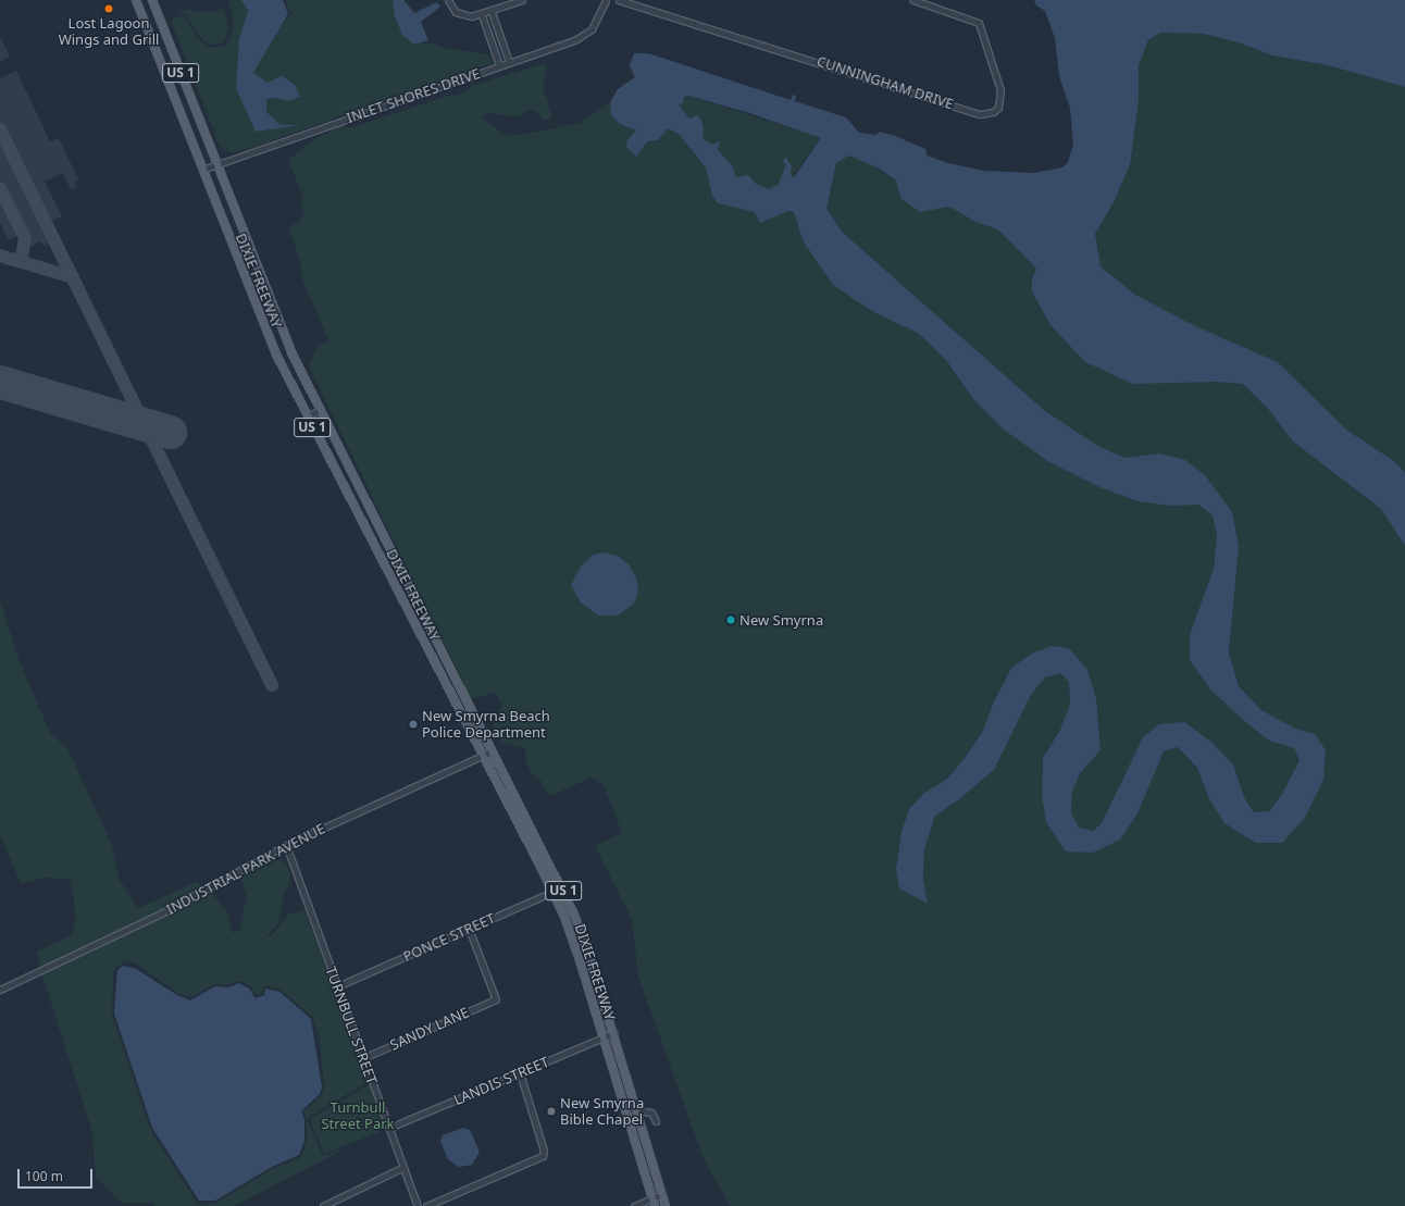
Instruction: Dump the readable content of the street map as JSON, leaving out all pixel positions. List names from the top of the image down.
{
  "streets": {
    "main road": ["US 1", "DIXIE FREEWAY"],
    "street": [
      "CUNNINGHAM DRIVE",
      "INLET SHORES DRIVE",
      "INDUSTRIAL PARK AVENUE",
      "PONCE STREET",
      "TURNBULL STREET",
      "SANDY LANE",
      "LANDIS STREET"
    ]
  },
  "crossings": [
    ["INLET SHORES DRIVE", "DIXIE FREEWAY"],
    ["DIXIE FREEWAY", "INDUSTRIAL PARK AVENUE"],
    ["DIXIE FREEWAY", "PONCE STREET"],
    ["DIXIE FREEWAY", "LANDIS STREET"],
    ["INDUSTRIAL PARK AVENUE", "TURNBULL STREET"],
    ["PONCE STREET", "TURNBULL STREET"],
    ["PONCE STREET", "SANDY LANE"],
    ["TURNBULL STREET", "SANDY LANE"],
    ["TURNBULL STREET", "LANDIS STREET"]
  ],
  "parks": ["Turnbull Street Park"],
  "places": [
    "Lost Lagoon Wings and Grill",
    "New Smyrna",
    "New Smyrna Beach Police Department",
    "New Smyrna Bible Chapel"
  ],
  "scale_bar": "100 m"
}
